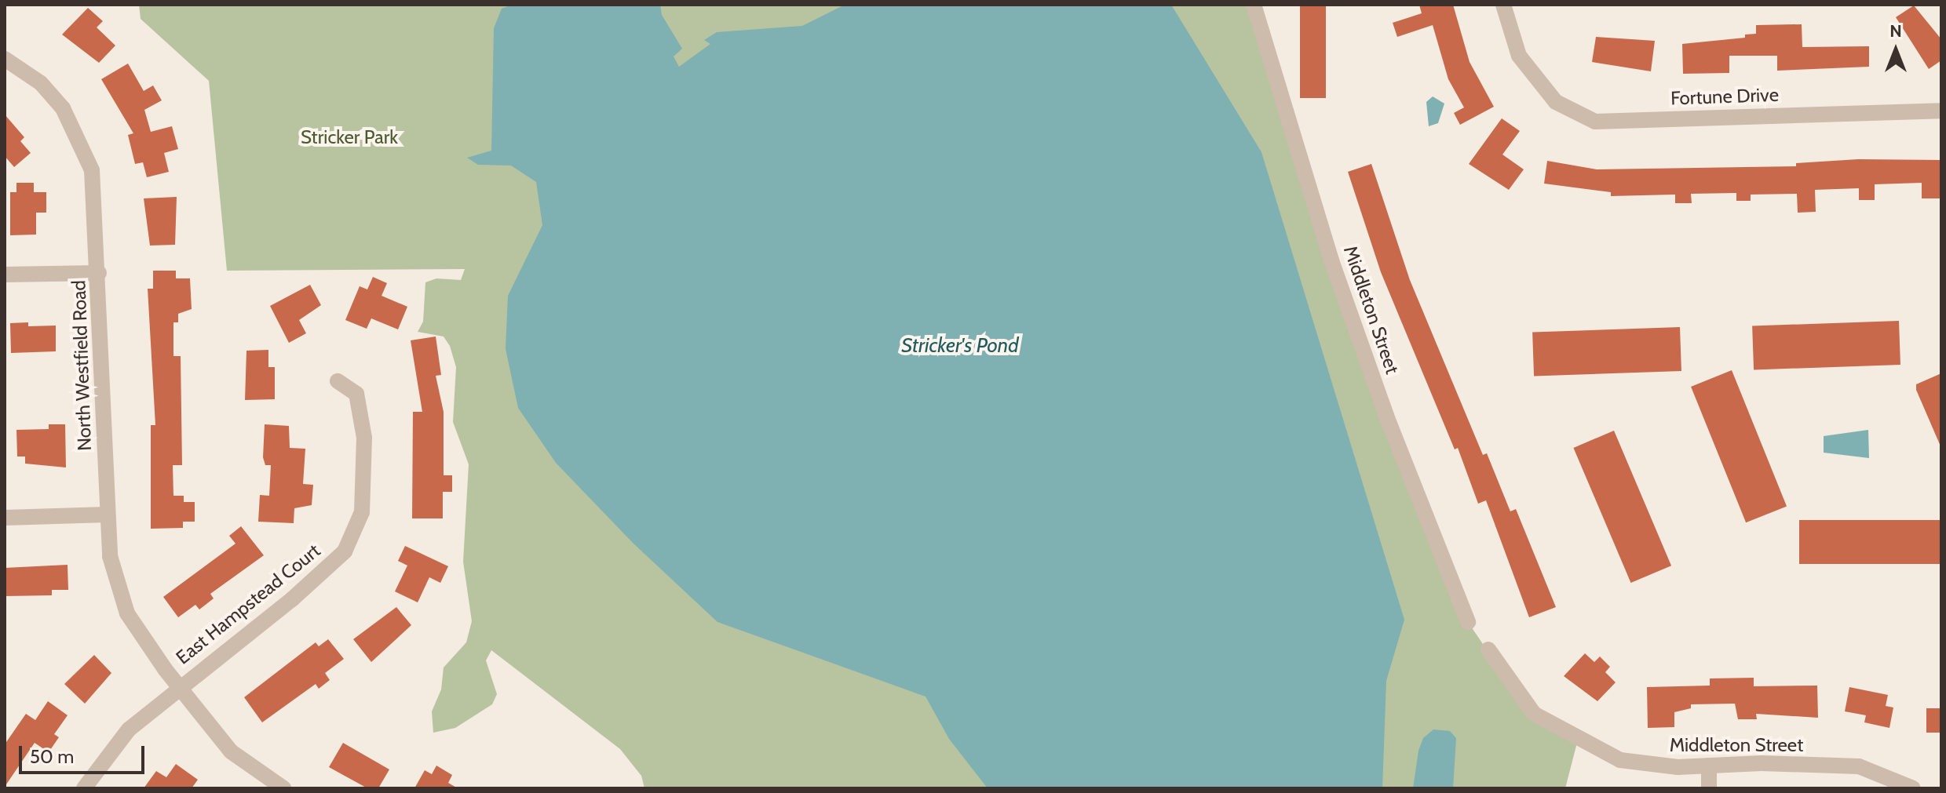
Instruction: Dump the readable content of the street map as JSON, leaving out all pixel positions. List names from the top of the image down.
{
  "streets": {
    "street": [
      "Fortune Drive",
      "Middleton Street",
      "North Westfield Road",
      "East Hampstead Court"
    ]
  },
  "crossings": [
    ["North Westfield Road", "East Hampstead Court"]
  ],
  "water": ["Stricker's Pond"],
  "parks": ["Stricker Park"],
  "scale_bar": "50 m",
  "north": "top"
}
